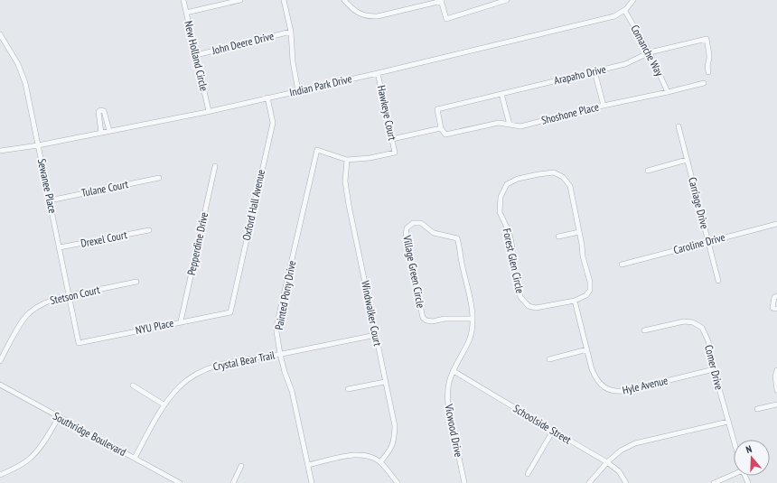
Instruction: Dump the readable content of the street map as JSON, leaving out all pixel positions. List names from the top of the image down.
{
  "streets": {
    "street": [
      "John Deere Drive",
      "Comanche Way",
      "New Holland Circle",
      "Arapaho Drive",
      "Indian Park Drive",
      "Hawkeye Court",
      "Shoshone Place",
      "Sewanee Place",
      "Tulane Court",
      "Carriage Drive",
      "Oxford Hall Avenue",
      "Drexel Court",
      "Pepperdine Drive",
      "Caroline Drive",
      "Forest Glen Circle",
      "Village Green Circle",
      "Stetson Court",
      "Painted Pony Drive",
      "Windwalker Court",
      "NYU Place",
      "Crystal Bear Trail",
      "Comer Drive",
      "Hyle Avenue",
      "Schoolside Street",
      "Vicwood Drive",
      "Southridge Boulevard"
    ]
  },
  "crossings": [
    ["John Deere Drive", "New Holland Circle"],
    ["Comanche Way", "Arapaho Drive"],
    ["Comanche Way", "Indian Park Drive"],
    ["Comanche Way", "Shoshone Place"],
    ["New Holland Circle", "Indian Park Drive"],
    ["Arapaho Drive", "Shoshone Place"],
    ["Indian Park Drive", "Hawkeye Court"],
    ["Indian Park Drive", "Sewanee Place"],
    ["Indian Park Drive", "Oxford Hall Avenue"],
    ["Hawkeye Court", "Painted Pony Drive"],
    ["Hawkeye Court", "Windwalker Court"],
    ["Sewanee Place", "Tulane Court"],
    ["Sewanee Place", "Drexel Court"],
    ["Sewanee Place", "Stetson Court"],
    ["Sewanee Place", "NYU Place"],
    ["Carriage Drive", "Caroline Drive"],
    ["Oxford Hall Avenue", "NYU Place"],
    ["Pepperdine Drive", "NYU Place"],
    ["Forest Glen Circle", "Hyle Avenue"],
    ["Village Green Circle", "Vicwood Drive"],
    ["Painted Pony Drive", "Windwalker Court"],
    ["Painted Pony Drive", "Crystal Bear Trail"],
    ["Windwalker Court", "Crystal Bear Trail"],
    ["Crystal Bear Trail", "Southridge Boulevard"],
    ["Comer Drive", "Hyle Avenue"],
    ["Schoolside Street", "Vicwood Drive"]
  ],
  "north": "top"
}
